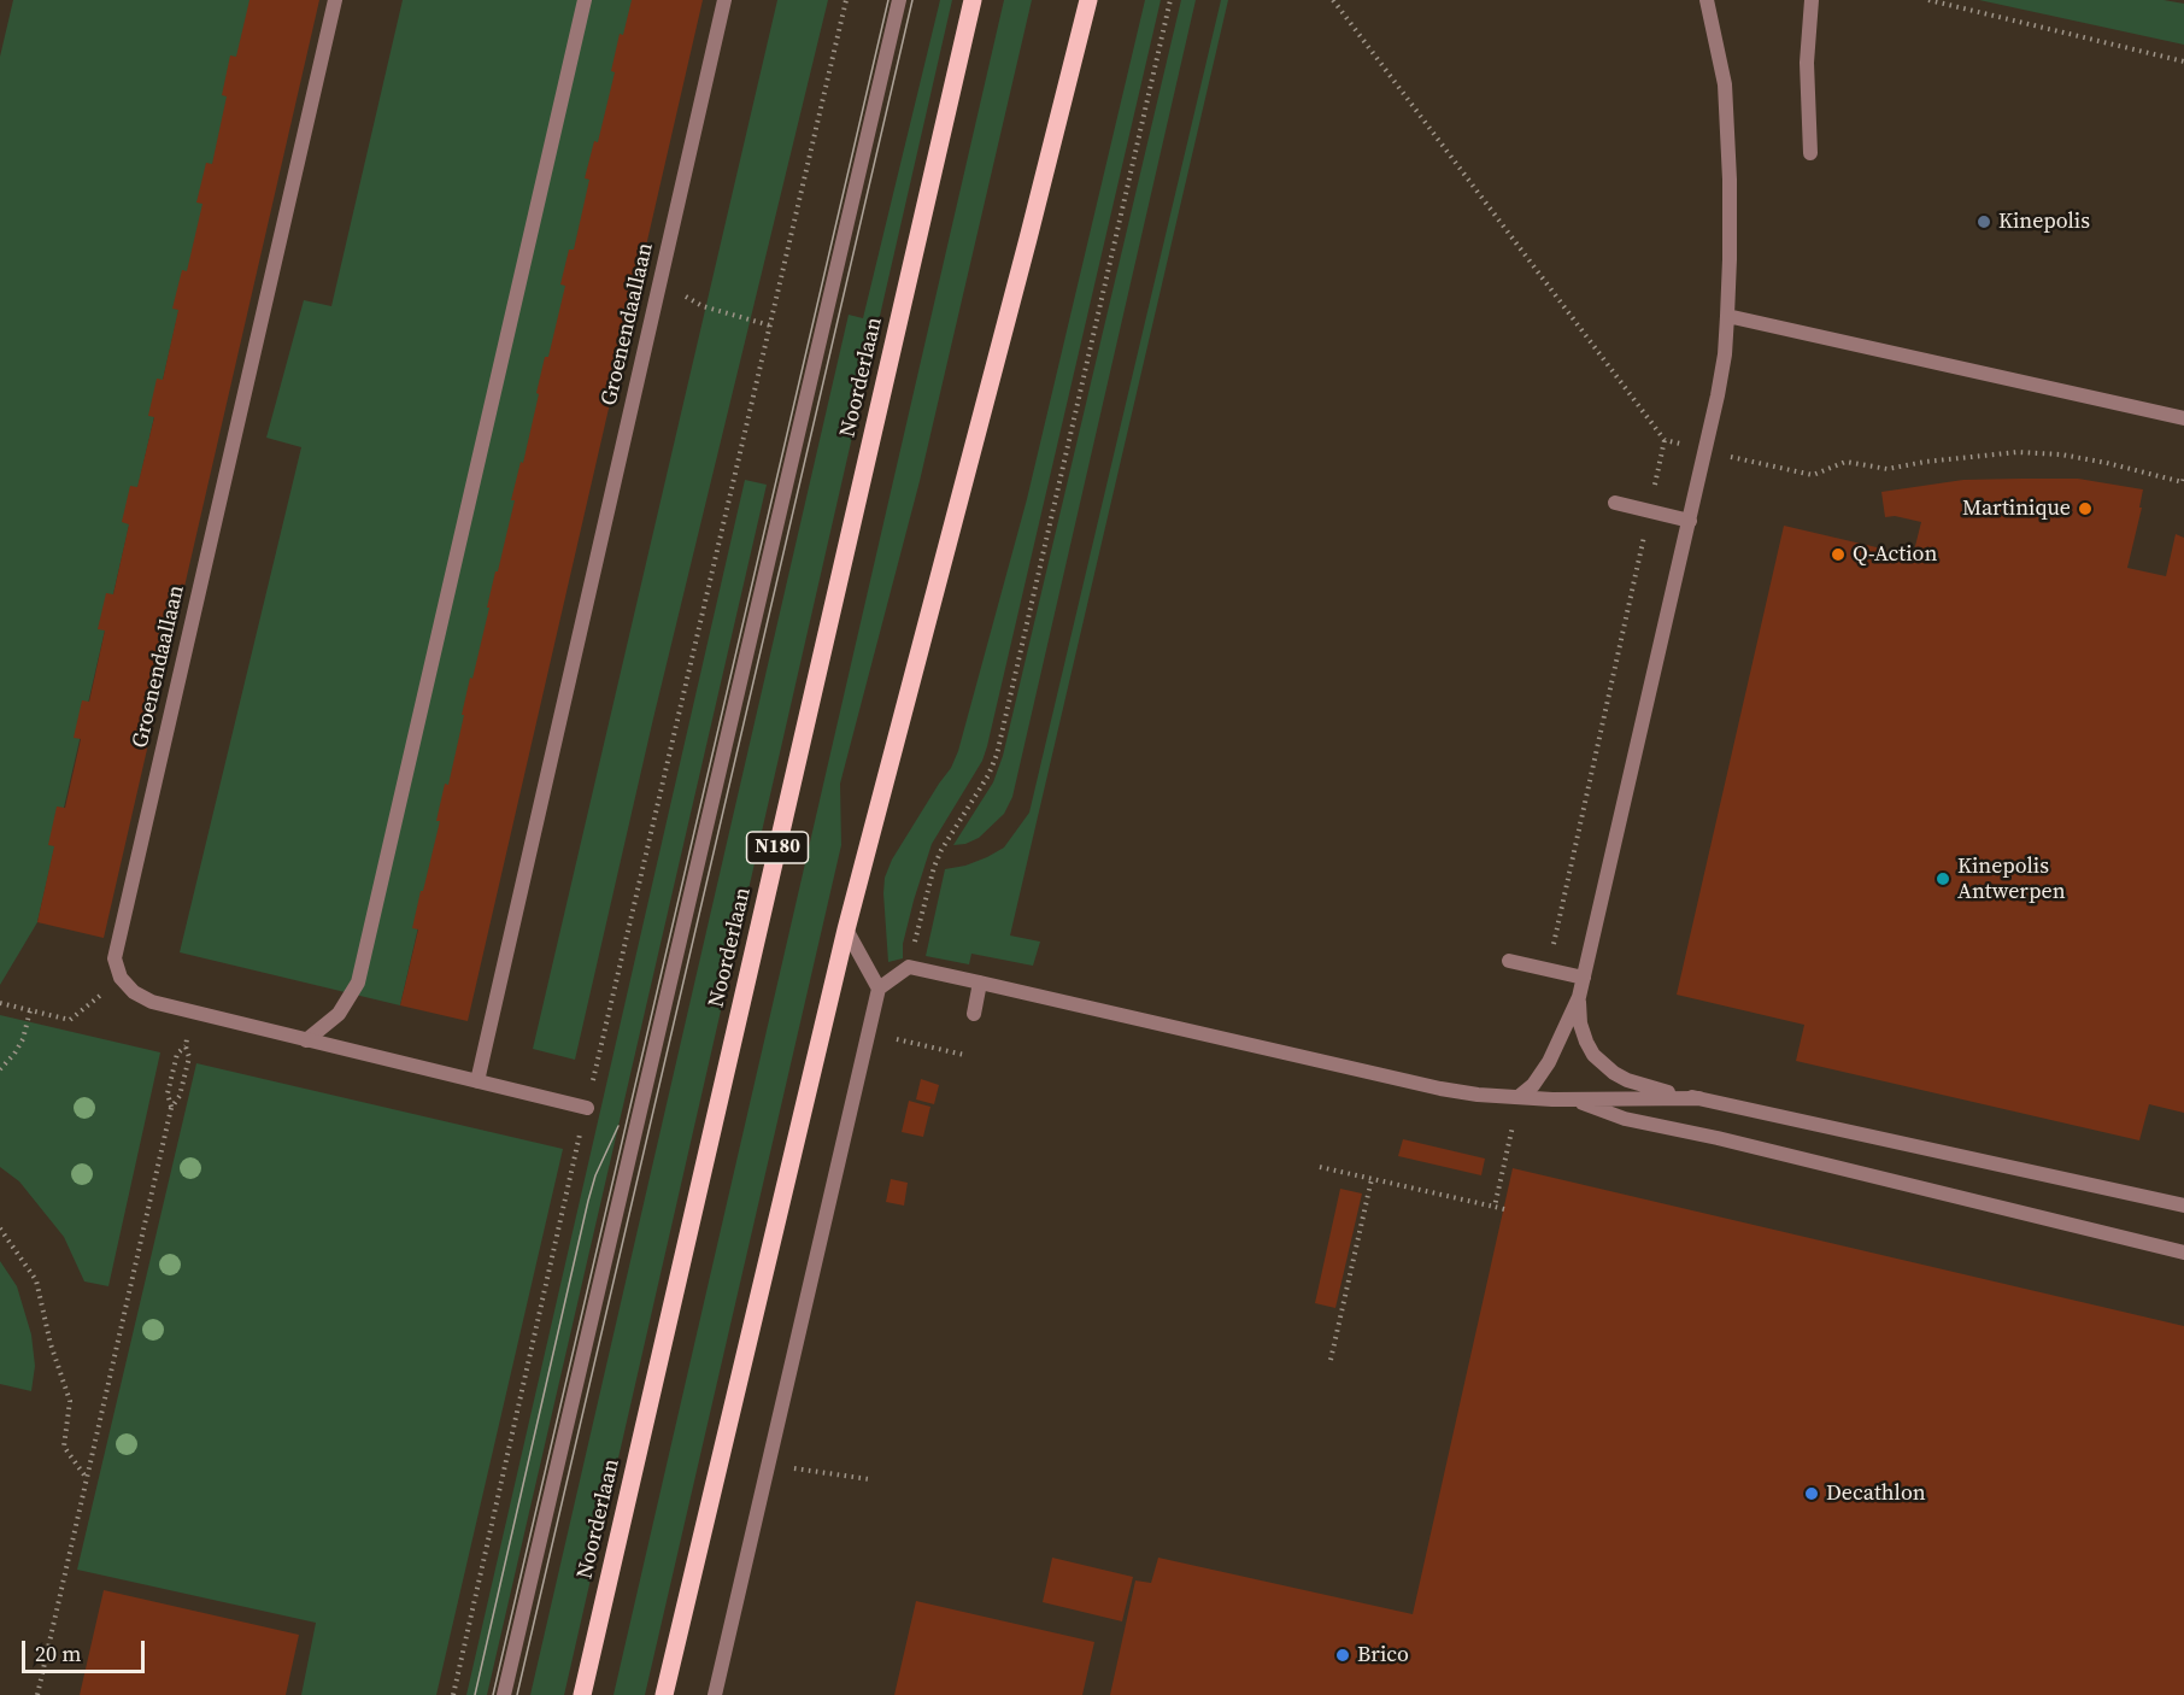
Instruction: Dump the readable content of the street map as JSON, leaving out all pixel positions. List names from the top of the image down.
{
  "streets": {
    "main road": ["Noorderlaan", "N180"],
    "street": ["Groenendaallaan"]
  },
  "places": [
    "Kinepolis",
    "Martinique",
    "Q-Action",
    "Kinepolis Antwerpen",
    "Decathlon",
    "Brico"
  ],
  "scale_bar": "20 m"
}
